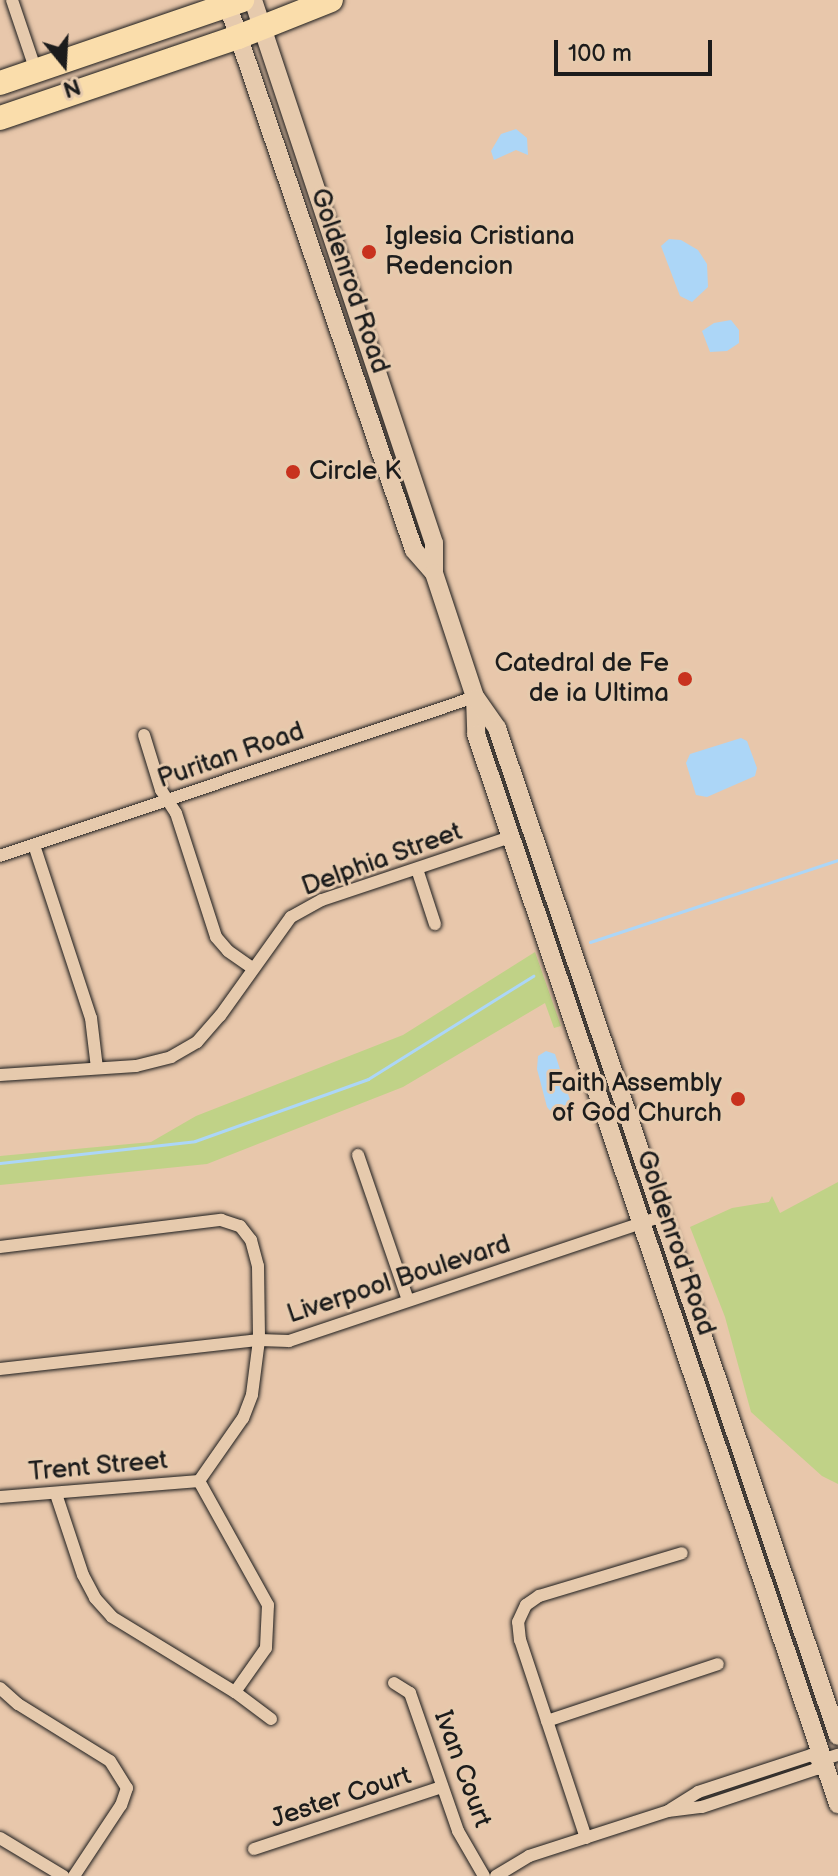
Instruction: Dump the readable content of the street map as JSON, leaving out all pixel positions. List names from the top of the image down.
{
  "streets": {
    "main road": ["Goldenrod Road"],
    "street": [
      "Puritan Road",
      "Delphia Street",
      "Liverpool Boulevard",
      "Trent Street",
      "Ivan Court",
      "Jester Court"
    ]
  },
  "crossings": [
    ["Goldenrod Road", "Puritan Road"],
    ["Goldenrod Road", "Delphia Street"],
    ["Goldenrod Road", "Liverpool Boulevard"],
    ["Ivan Court", "Jester Court"]
  ],
  "places": [
    "Iglesia Cristiana Redencion",
    "Circle K",
    "Catedral de Fe de ia Ultima",
    "Faith Assembly of God Church"
  ],
  "scale_bar": "100 m",
  "north": "bottom"
}
